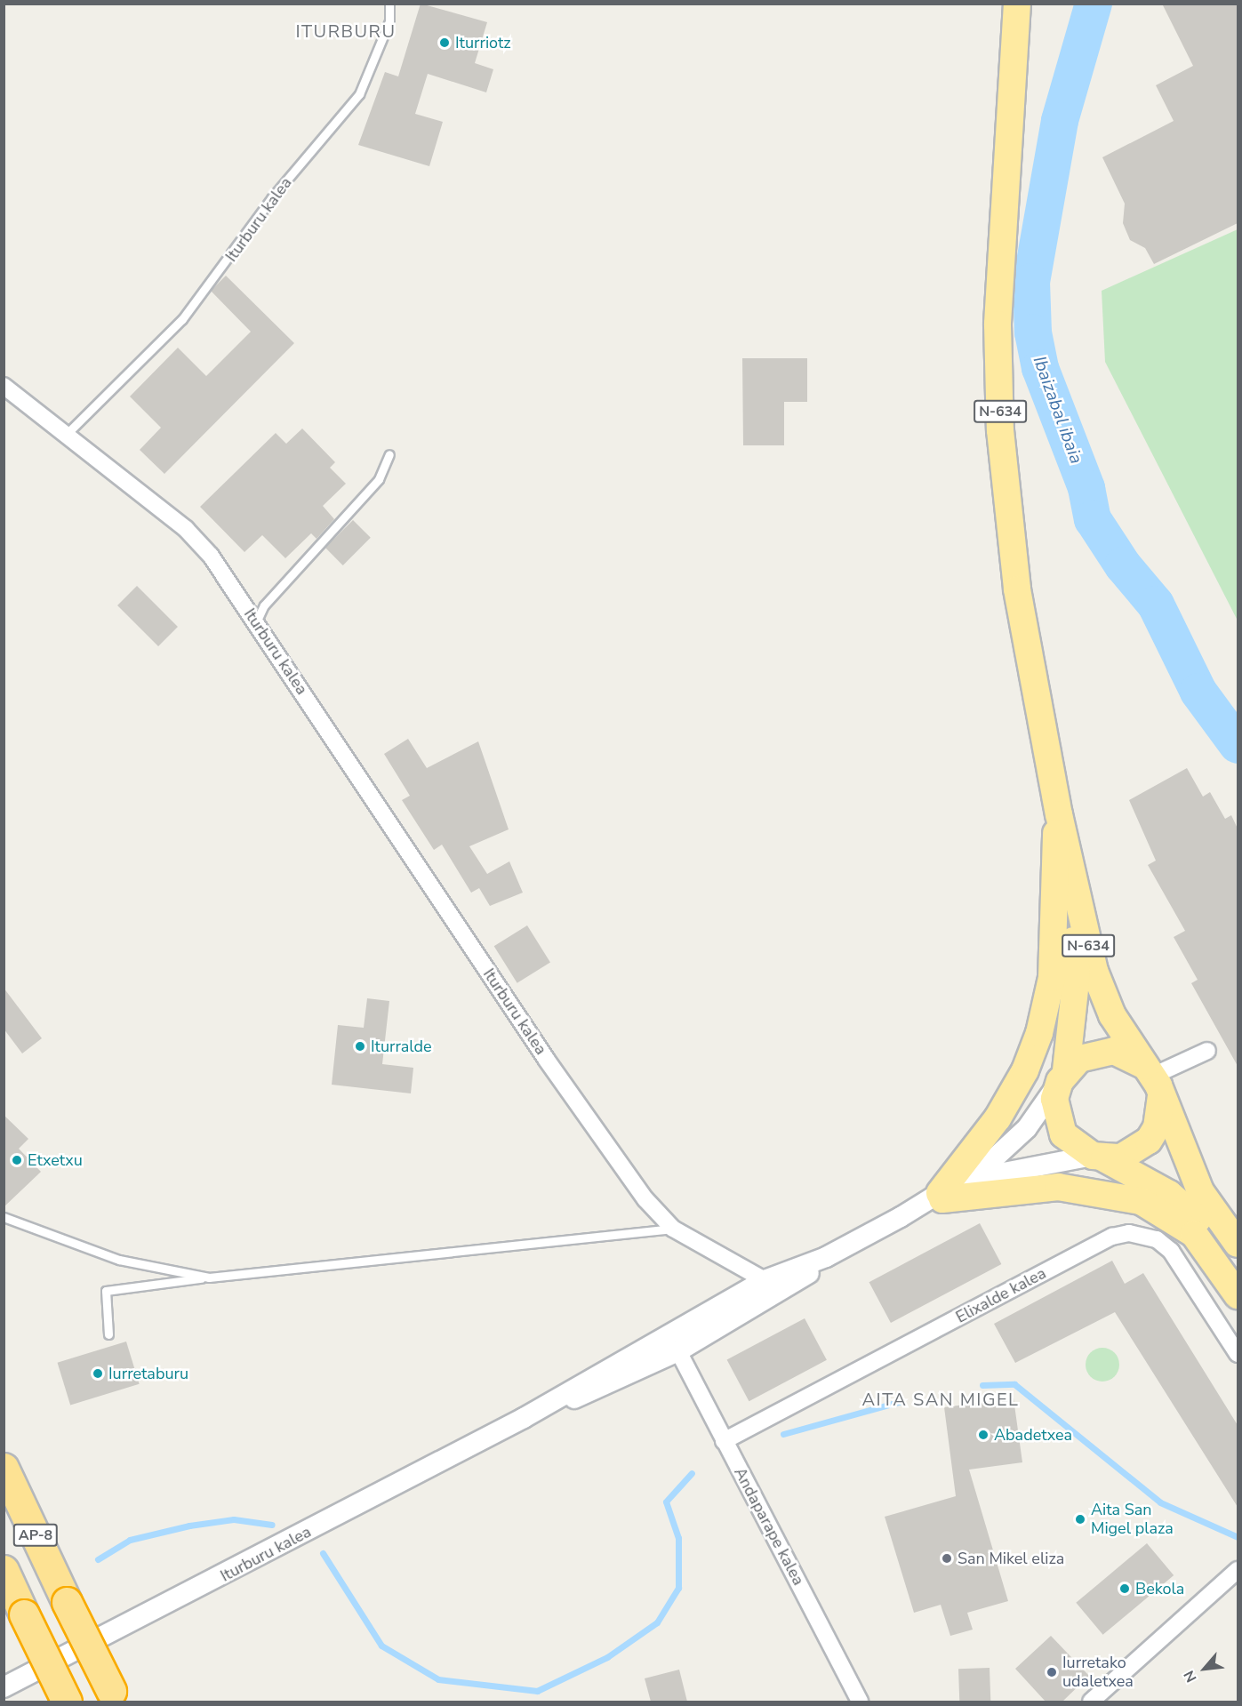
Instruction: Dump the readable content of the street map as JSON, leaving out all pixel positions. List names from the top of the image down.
{
  "streets": {
    "highway": ["N-634", "AP-8"],
    "street": ["Iturburu kalea", "Elixalde kalea", "Andaparape kalea"]
  },
  "crossings": [
    ["Elixalde kalea", "Andaparape kalea"]
  ],
  "districts": ["ITURBURU", "AITA SAN MIGEL"],
  "water": ["Ibaizabal ibaia"],
  "places": [
    "Iturriotz",
    "Iturralde",
    "Etxetxu",
    "Iurretaburu",
    "Abadetxea",
    "Aita San Migel plaza",
    "San Mikel eliza",
    "Bekola",
    "Iurretako udaletxea"
  ],
  "north": "bottom left"
}
